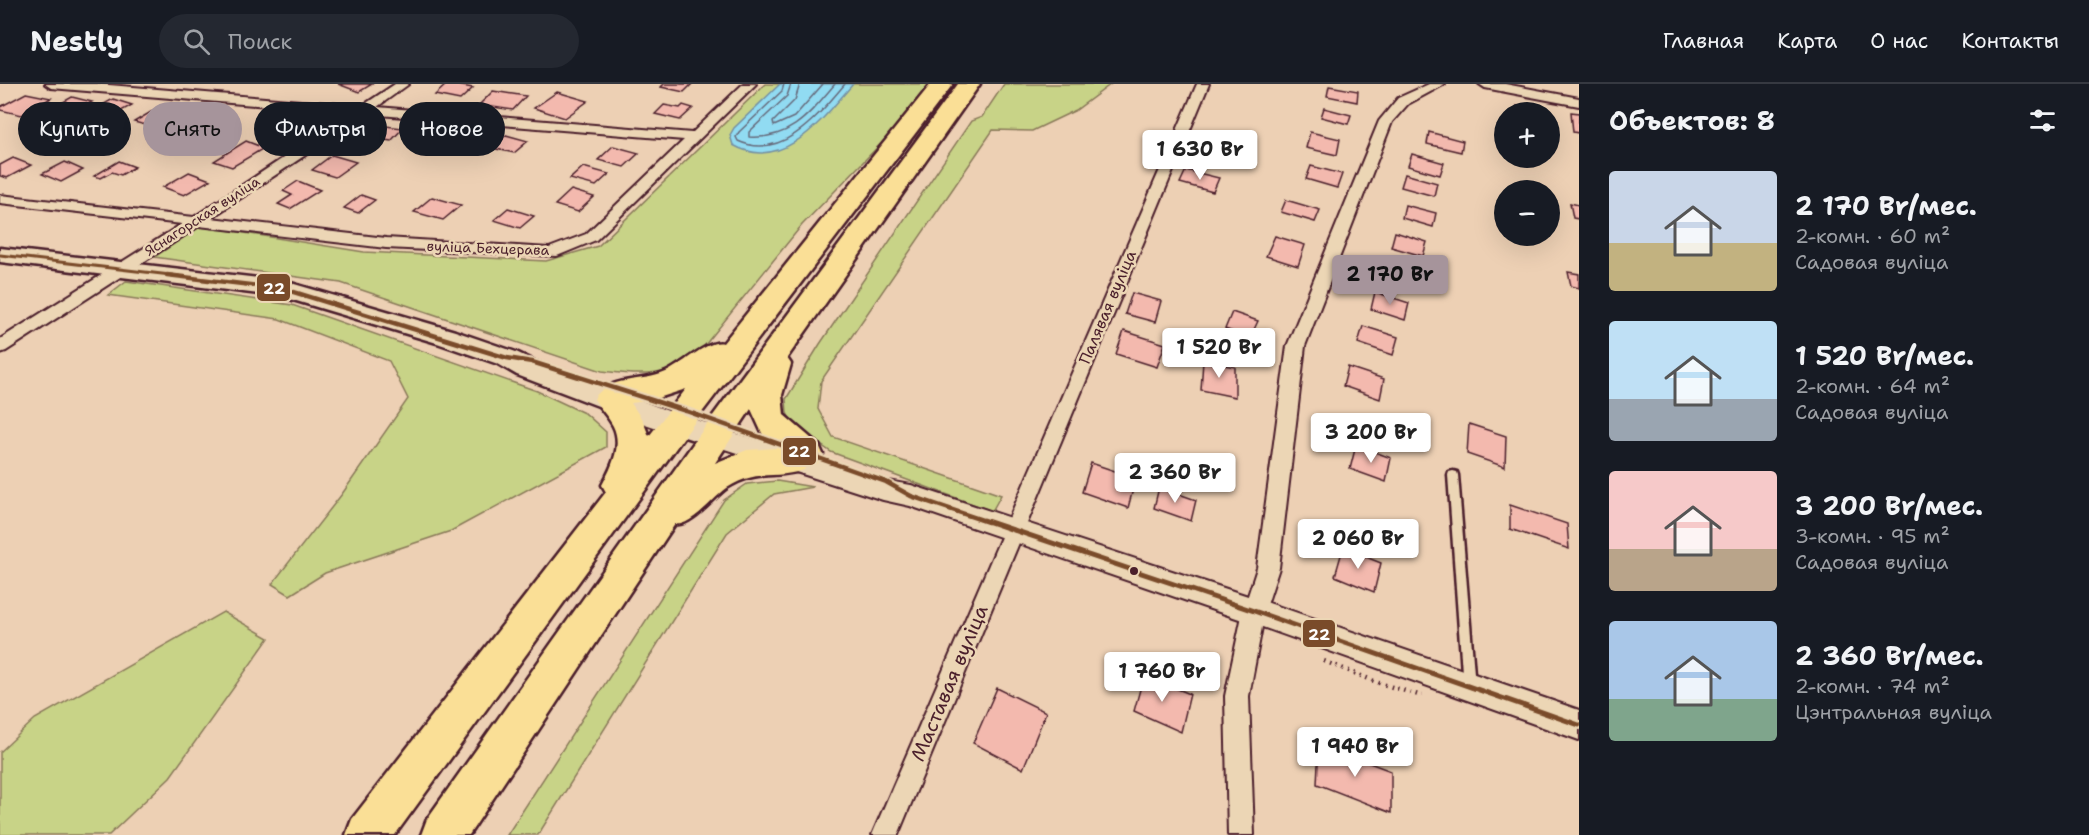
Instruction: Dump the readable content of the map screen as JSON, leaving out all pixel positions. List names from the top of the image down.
{
  "streets": {
    "street": [
      "Яснагорская вуліца",
      "вуліца Бехцерава",
      "Палявая вуліца",
      "Маставая вуліца"
    ]
  },
  "crossings": [
    ["Яснагорская вуліца", "вуліца Бехцерава"],
    ["Палявая вуліца", "Маставая вуліца"]
  ],
  "lines": ["transit line 22"],
  "page": {
    "header": "Nestly",
    "search": "Поиск",
    "nav": [
      "Главная",
      "Карта",
      "О нас",
      "Контакты"
    ],
    "heading": "Объектов: 8",
    "map_buttons": ["+", "−"],
    "chip": [
      "Купить",
      "Снять",
      "Фильтры",
      "Новое"
    ],
    "price": [
      "1 630 Br",
      "2 170 Br",
      "1 520 Br",
      "3 200 Br",
      "2 360 Br",
      "2 060 Br",
      "1 760 Br",
      "1 940 Br"
    ],
    "list": [
      {
        "name": "2 170 Br/мес.",
        "note": "2-комн. · 60 m² · Садовая вуліца"
      },
      {
        "name": "1 520 Br/мес.",
        "note": "2-комн. · 64 m² · Садовая вуліца"
      },
      {
        "name": "3 200 Br/мес.",
        "note": "3-комн. · 95 m² · Садовая вуліца"
      },
      {
        "name": "2 360 Br/мес.",
        "note": "2-комн. · 74 m² · Цэнтральная вуліца"
      }
    ]
  }
}
